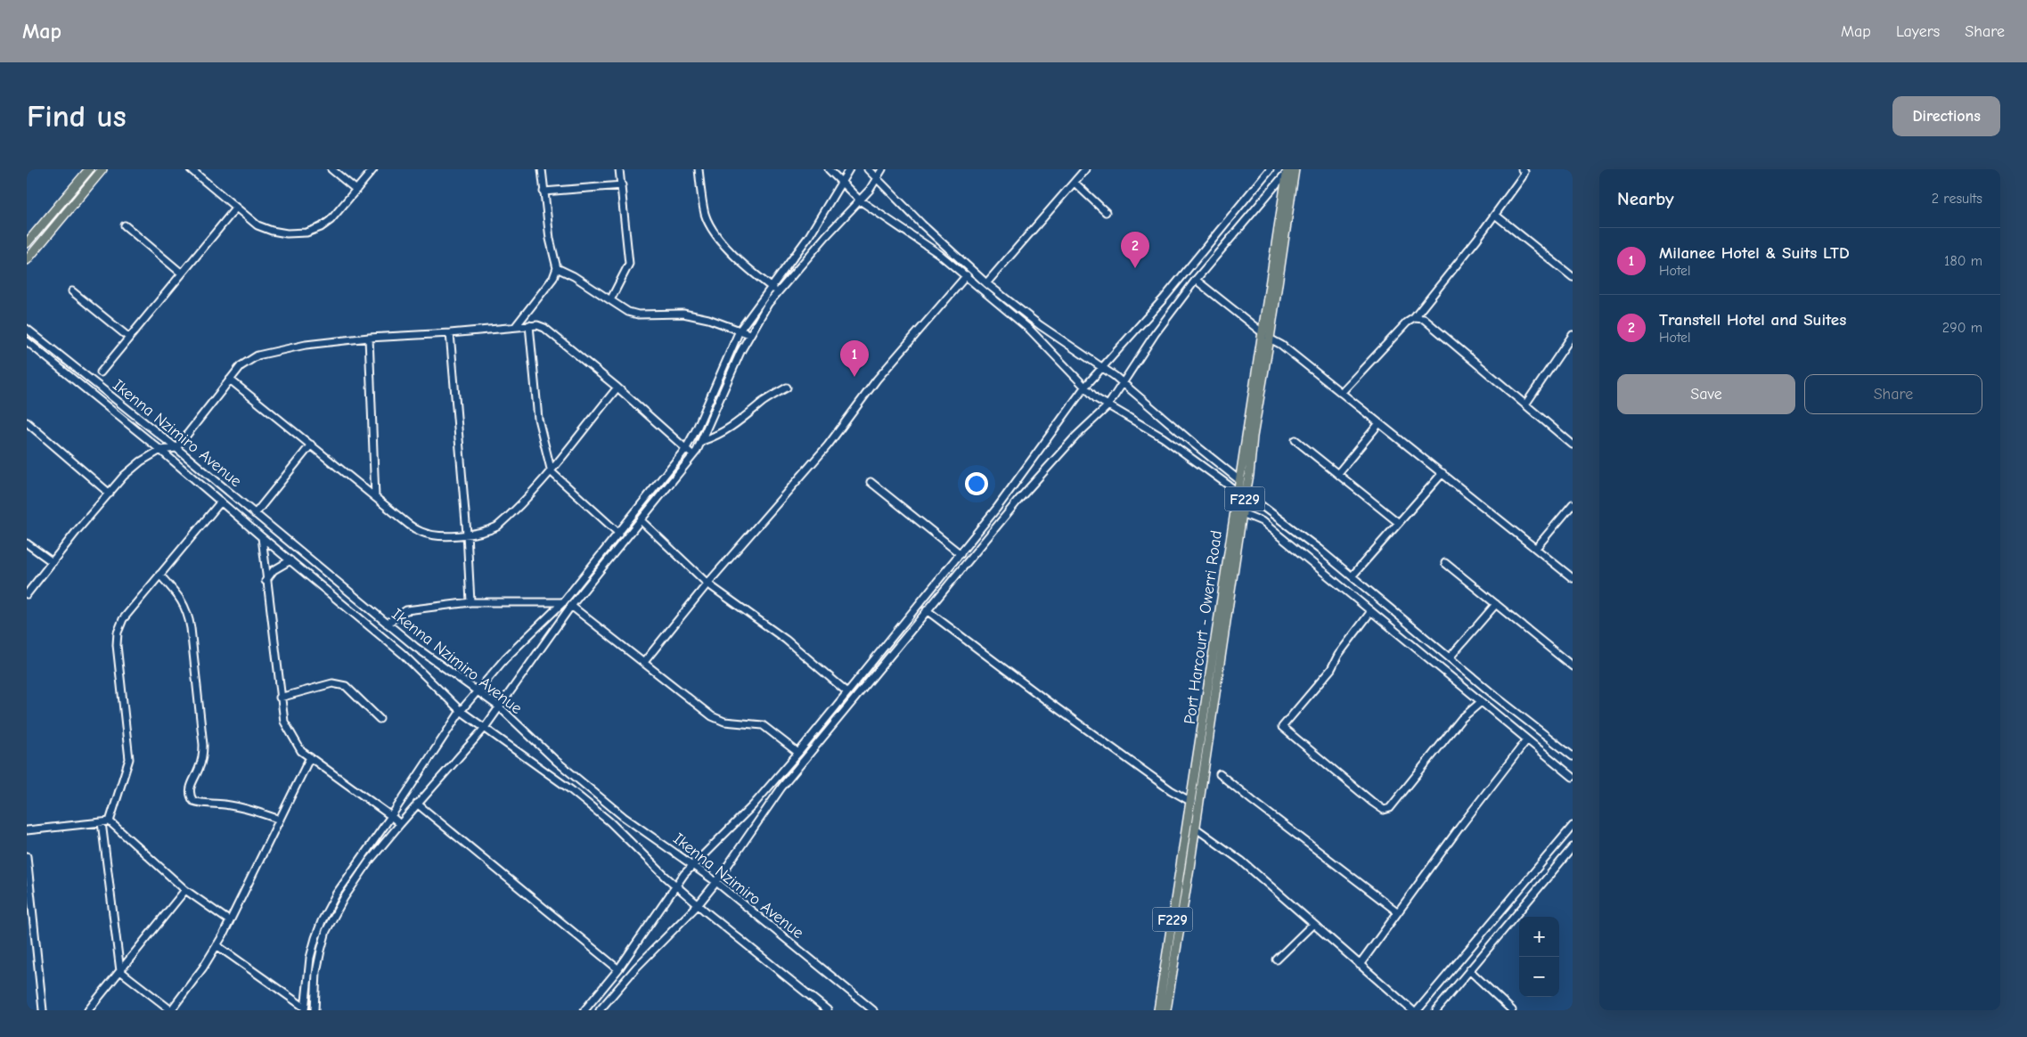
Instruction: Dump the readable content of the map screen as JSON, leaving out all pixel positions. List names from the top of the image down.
{
  "streets": {
    "main road": ["F229", "Port Harcourt - Owerri Road"],
    "street": ["Ikenna Nzimiro Avenue"]
  },
  "page": {
    "header": "Map",
    "nav": ["Map", "Layers", "Share"],
    "buttons": [
      "Directions",
      ["Save", "Share"]
    ],
    "title": "Find us",
    "heading": ["Nearby", "2 results"],
    "list": [
      {
        "mark": "1",
        "name": "Milanee Hotel & Suits LTD",
        "note": "Hotel",
        "value": "180 m"
      },
      {
        "mark": "2",
        "name": "Transtell Hotel and Suites",
        "note": "Hotel",
        "value": "290 m"
      }
    ],
    "pins": ["2", "1"],
    "map_buttons": ["+", "−"]
  }
}
